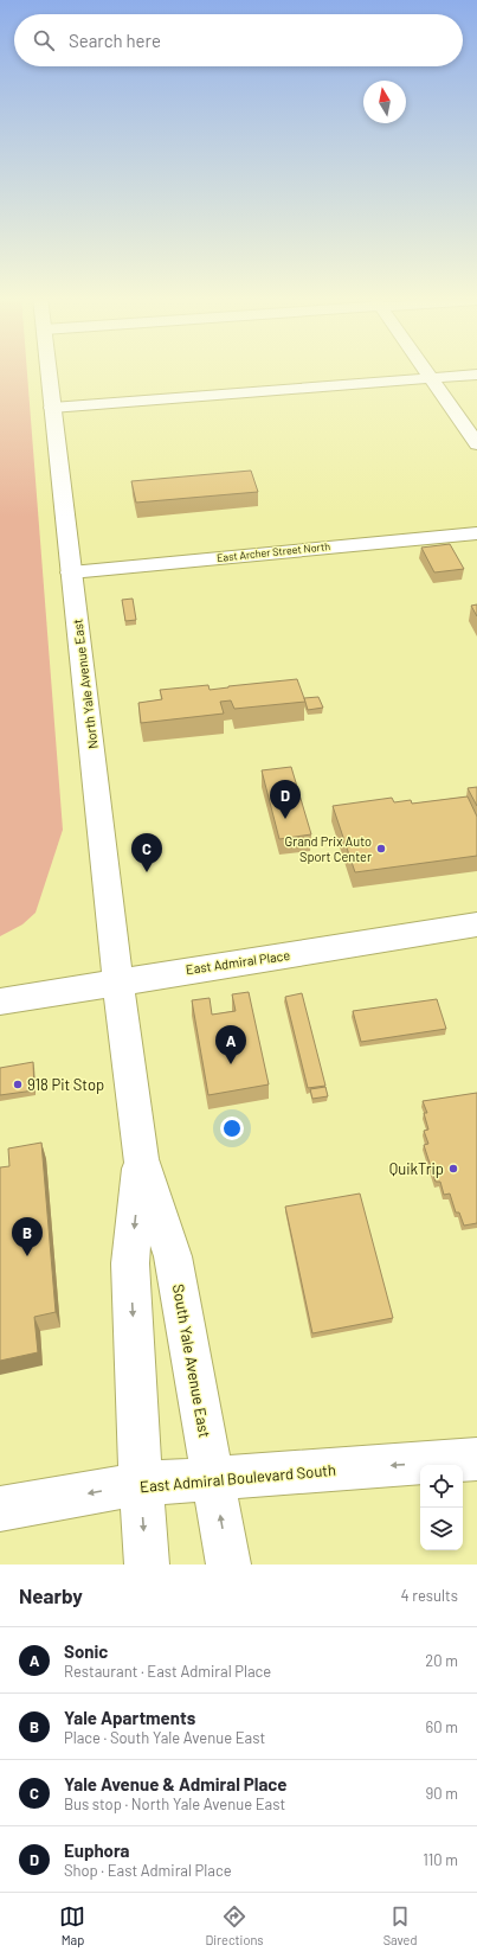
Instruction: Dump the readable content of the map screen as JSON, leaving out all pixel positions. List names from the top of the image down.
{
  "streets": {
    "main road": [
      "East Archer Street North",
      "North Yale Avenue East",
      "East Admiral Place",
      "South Yale Avenue East",
      "East Admiral Boulevard South"
    ]
  },
  "crossings": [
    ["East Archer Street North", "North Yale Avenue East"],
    ["North Yale Avenue East", "East Admiral Place"],
    ["North Yale Avenue East", "South Yale Avenue East"],
    ["South Yale Avenue East", "East Admiral Boulevard South"]
  ],
  "one_way": ["East Admiral Boulevard South"],
  "places": ["Grand Prix Auto Sport Center", "918 Pit Stop", "QuikTrip"],
  "north": "top",
  "page": {
    "search": "Search here",
    "pins": [
      "D",
      "C",
      "A",
      "B"
    ],
    "heading": ["Nearby", "4 results"],
    "list": [
      {
        "mark": "A",
        "name": "Sonic",
        "note": "Restaurant · East Admiral Place",
        "value": "20 m"
      },
      {
        "mark": "B",
        "name": "Yale Apartments",
        "note": "Place · South Yale Avenue East",
        "value": "60 m"
      },
      {
        "mark": "C",
        "name": "Yale Avenue & Admiral Place",
        "note": "Bus stop · North Yale Avenue East",
        "value": "90 m"
      },
      {
        "mark": "D",
        "name": "Euphora",
        "note": "Shop · East Admiral Place",
        "value": "110 m"
      }
    ],
    "nav": ["Map", "Directions", "Saved"]
  }
}
